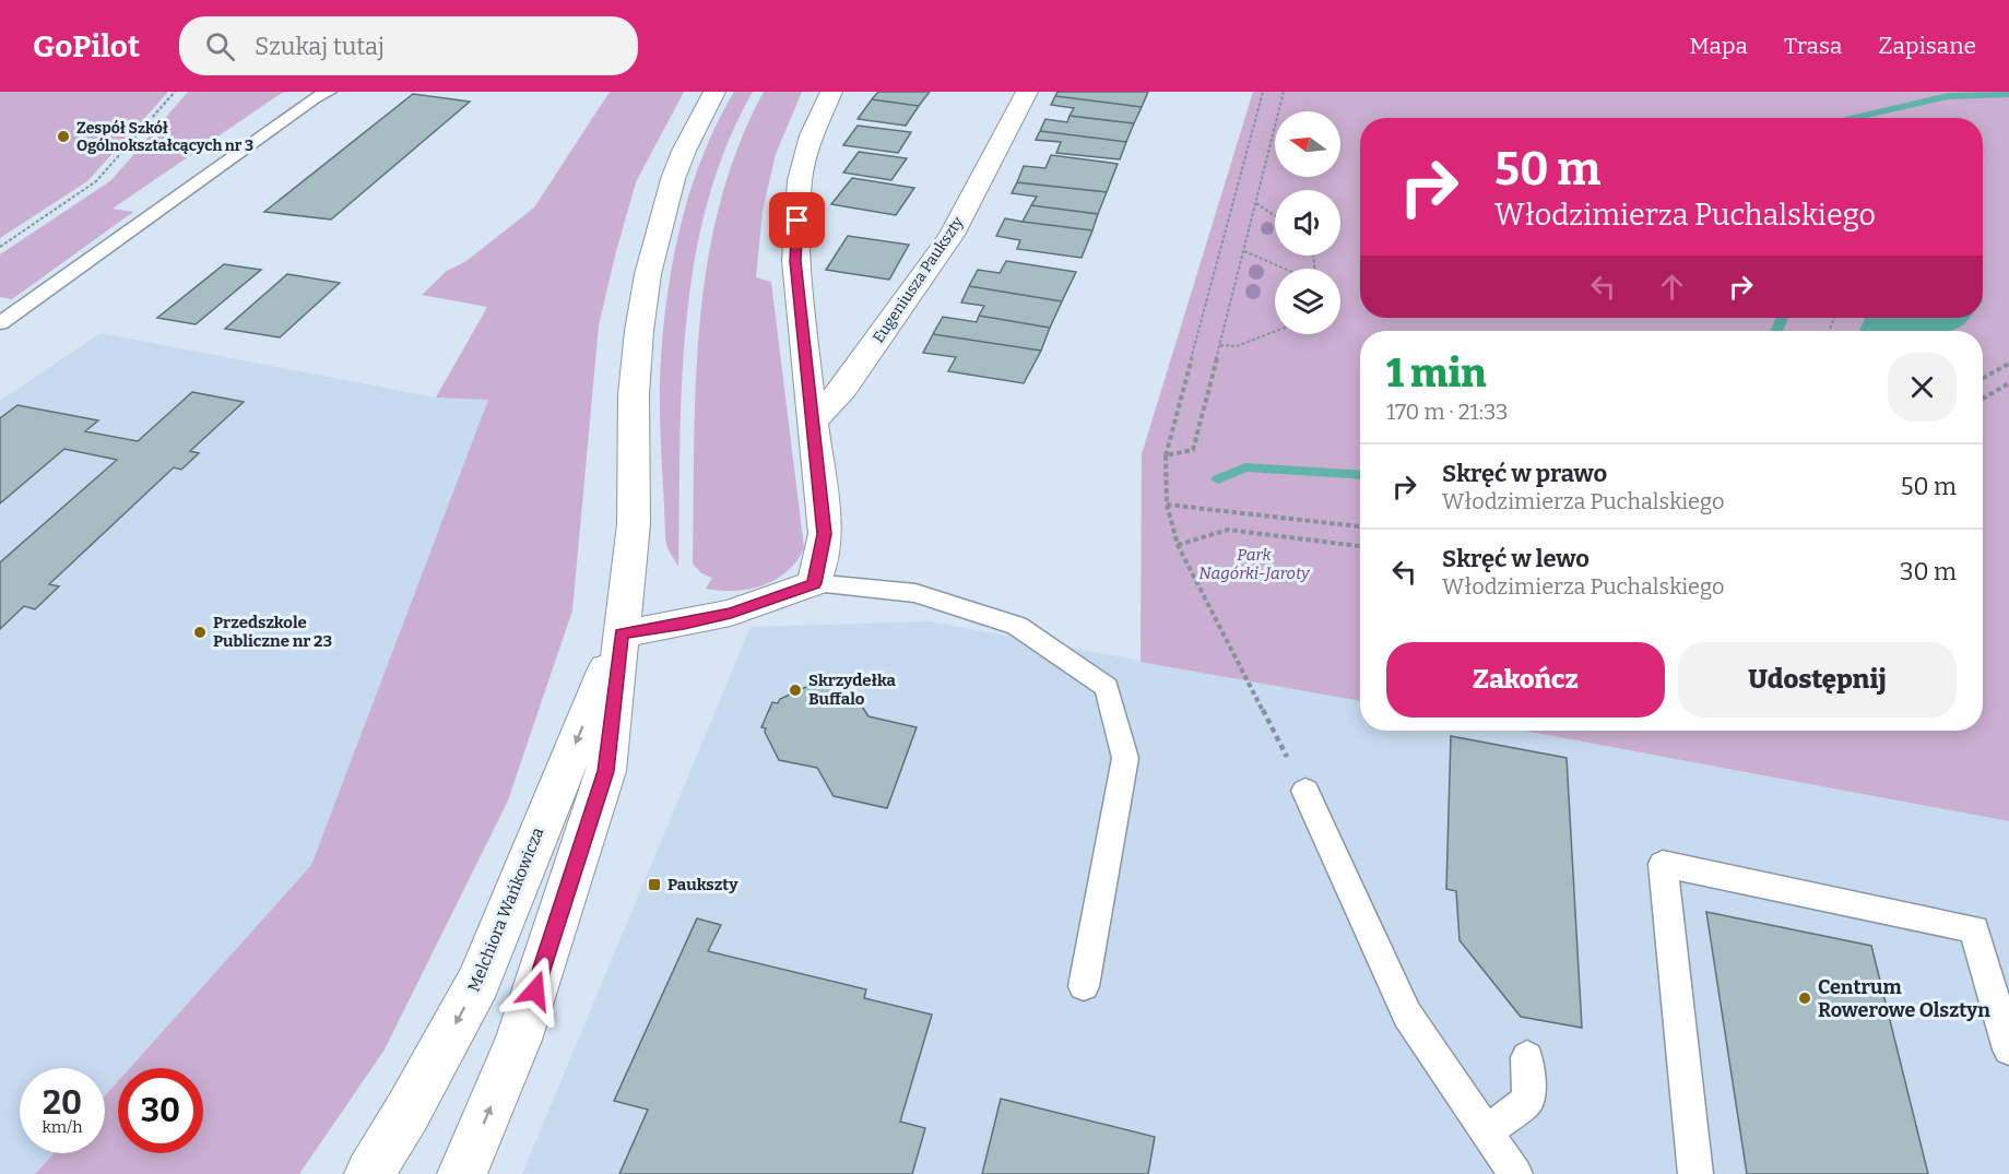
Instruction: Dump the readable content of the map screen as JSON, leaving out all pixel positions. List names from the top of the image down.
{
  "streets": {
    "street": ["Eugeniusza Paukszty", "Melchiora Wańkowicza"]
  },
  "parks": ["Park Nagórki-Jaroty"],
  "places": {
    "other": [
      "Zespół Szkół Ogólnokształcących nr 3",
      "Przedszkole Publiczne nr 23",
      "Skrzydełka Buffalo",
      "Centrum Rowerowe Olsztyn"
    ],
    "transit": ["Paukszty"]
  },
  "north": "left",
  "page": {
    "header": "GoPilot",
    "search": "Szukaj tutaj",
    "nav": ["Mapa", "Trasa", "Zapisane"],
    "turn": ["50 m", "Włodzimierza Puchalskiego"],
    "heading": ["1 min", "170 m · 21:33"],
    "list": [
      {
        "name": "Skręć w prawo",
        "note": "Włodzimierza Puchalskiego",
        "value": "50 m"
      },
      {
        "name": "Skręć w lewo",
        "note": "Włodzimierza Puchalskiego",
        "value": "30 m"
      }
    ],
    "buttons": ["Zakończ", "Udostępnij"],
    "speed": "20 km/h",
    "limit": "30"
  }
}
